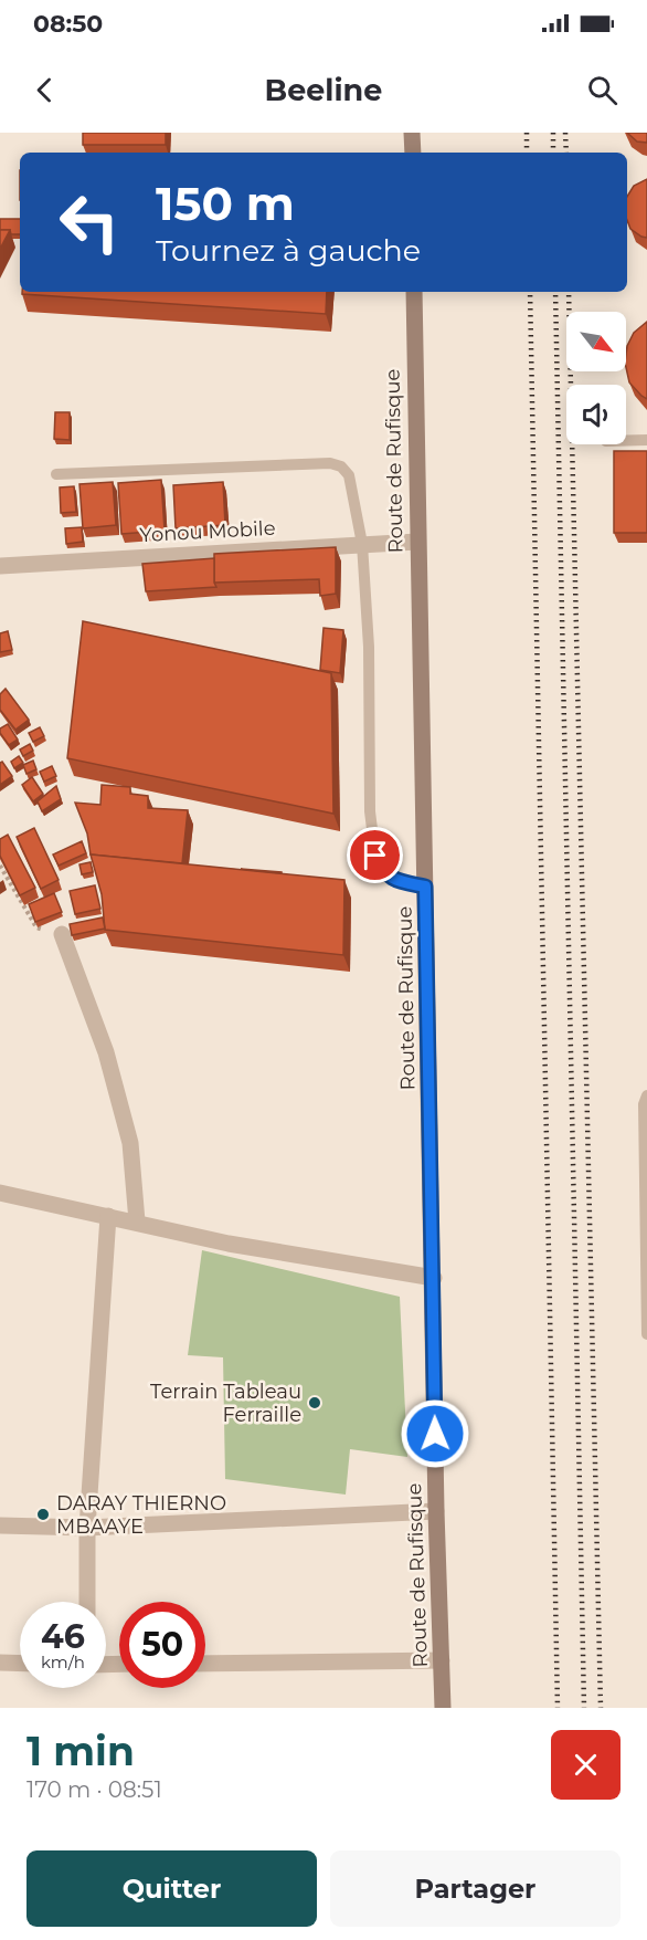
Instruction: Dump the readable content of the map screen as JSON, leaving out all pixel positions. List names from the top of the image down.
{
  "streets": {
    "main road": ["Route de Rufisque"],
    "street": ["Yonou Mobile"]
  },
  "crossings": [
    ["Route de Rufisque", "Yonou Mobile"]
  ],
  "places": ["Terrain Tableau Ferraille", "DARAY THIERNO MBAAYE"],
  "north": "bottom right",
  "page": {
    "status": "08:50",
    "header": "Beeline",
    "turn": ["150 m", "Tournez à gauche"],
    "speed": "46 km/h",
    "limit": "50",
    "heading": ["1 min", "170 m · 08:51"],
    "buttons": ["Quitter", "Partager"]
  }
}
